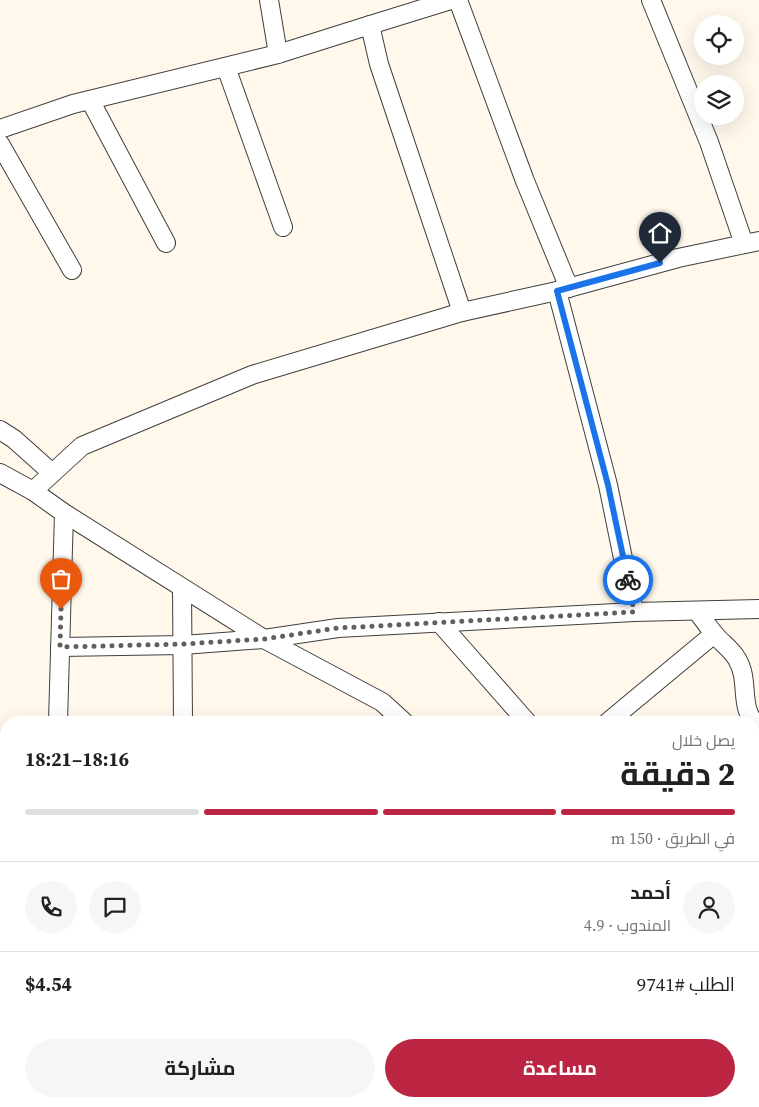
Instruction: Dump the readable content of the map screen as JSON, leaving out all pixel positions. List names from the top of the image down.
{
  "page": {
    "heading": ["2 دقيقة", "يصل خلال", "18:16–18:21"],
    "panel": [
      "أحمد",
      "المندوب · 4.9",
      "الطلب #9741",
      "$4.54"
    ],
    "bar": "في الطريق · 150 m",
    "buttons": ["مساعدة", "مشاركة"]
  }
}
